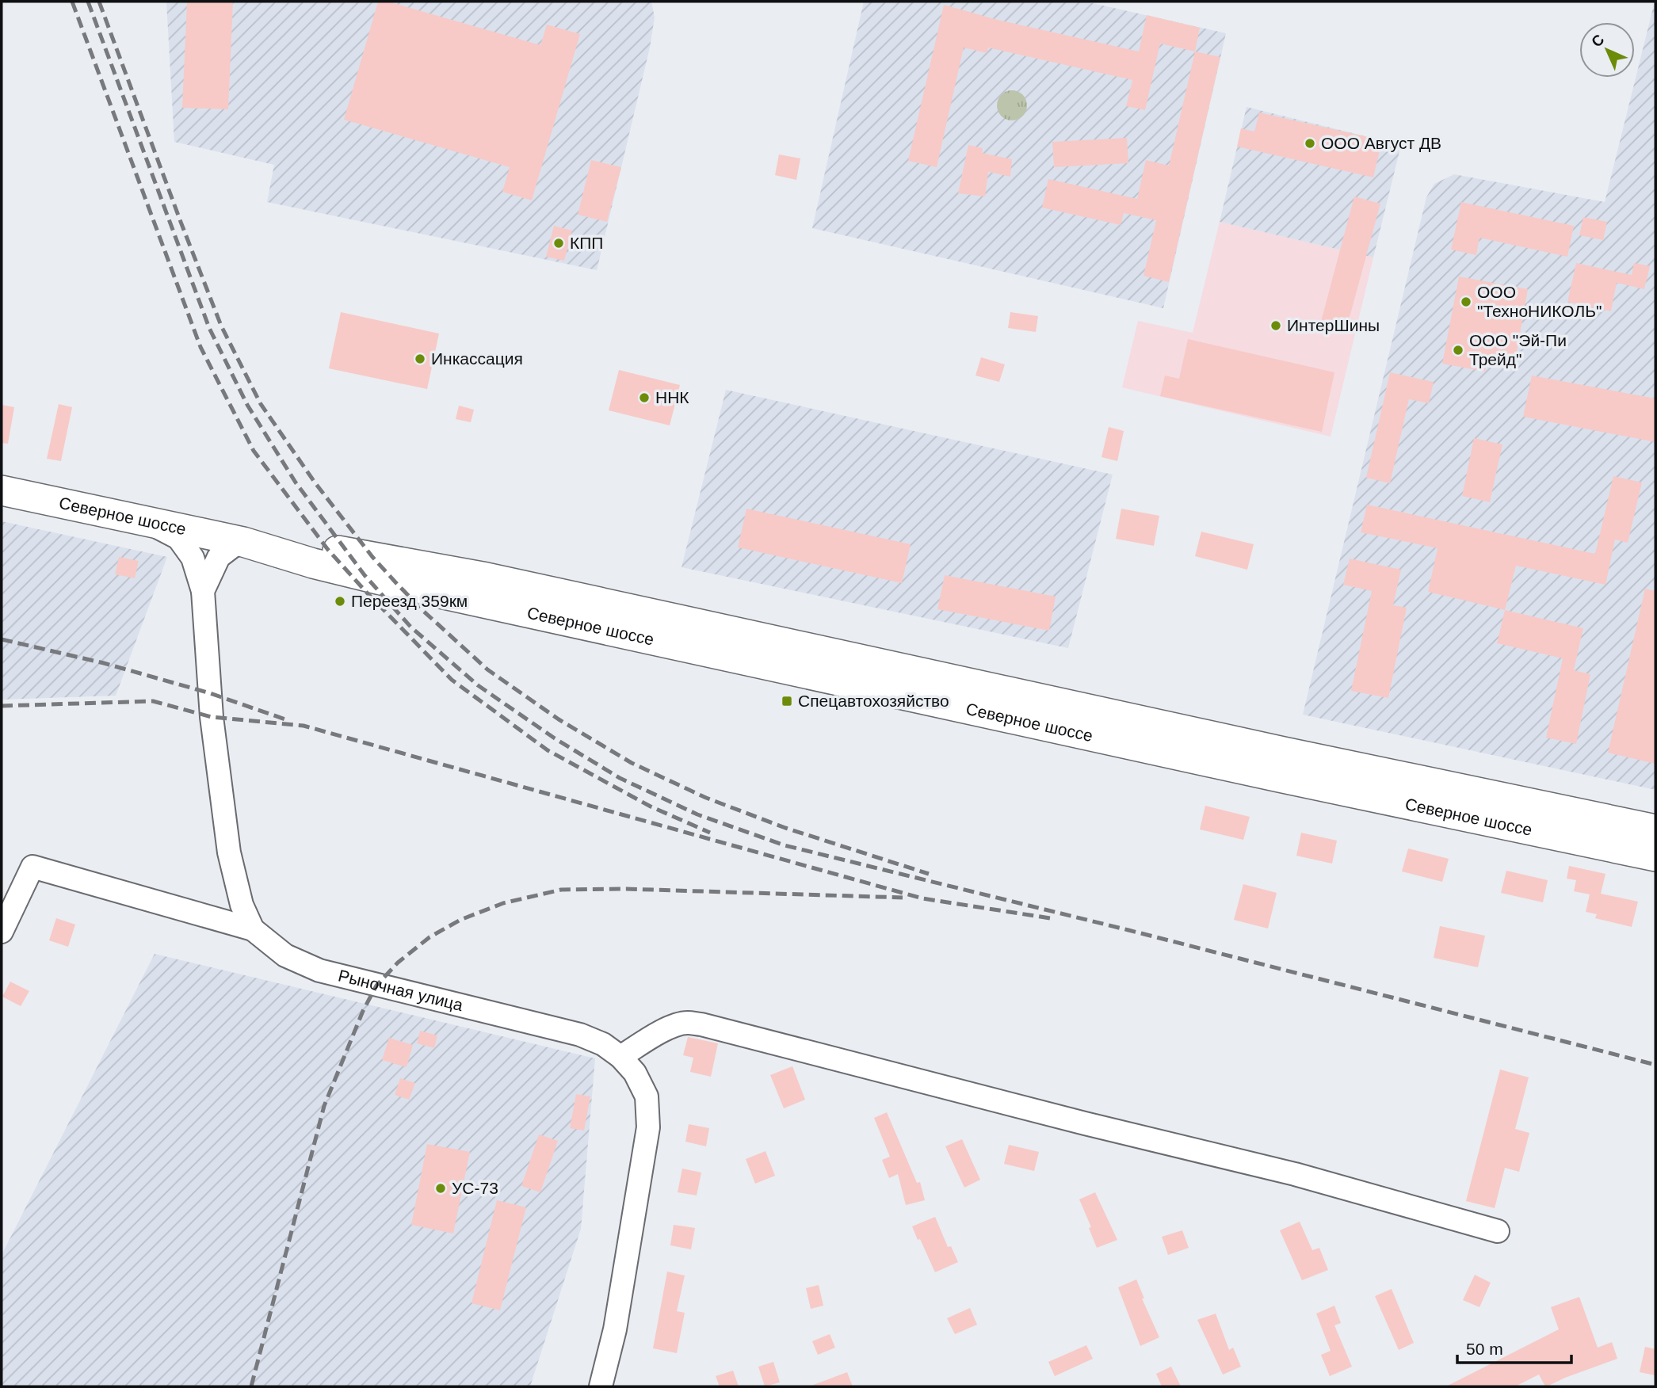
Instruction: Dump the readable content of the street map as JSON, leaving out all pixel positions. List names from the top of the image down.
{
  "streets": {
    "main road": ["Северное шоссе"],
    "street": ["Рыночная улица"]
  },
  "crossings": [
    ["Северное шоссе", "Рыночная улица"]
  ],
  "places": {
    "other": [
      "ООО Август ДВ",
      "КПП",
      "ООО \"ТехноНИКОЛЬ\"",
      "ИнтерШины",
      "ООО \"Эй-Пи Трейд\"",
      "Инкассация",
      "ННК",
      "Переезд 359км",
      "УС-73"
    ],
    "transit": ["Спецавтохозяйство"]
  },
  "scale_bar": "50 m",
  "north": "top left"
}
